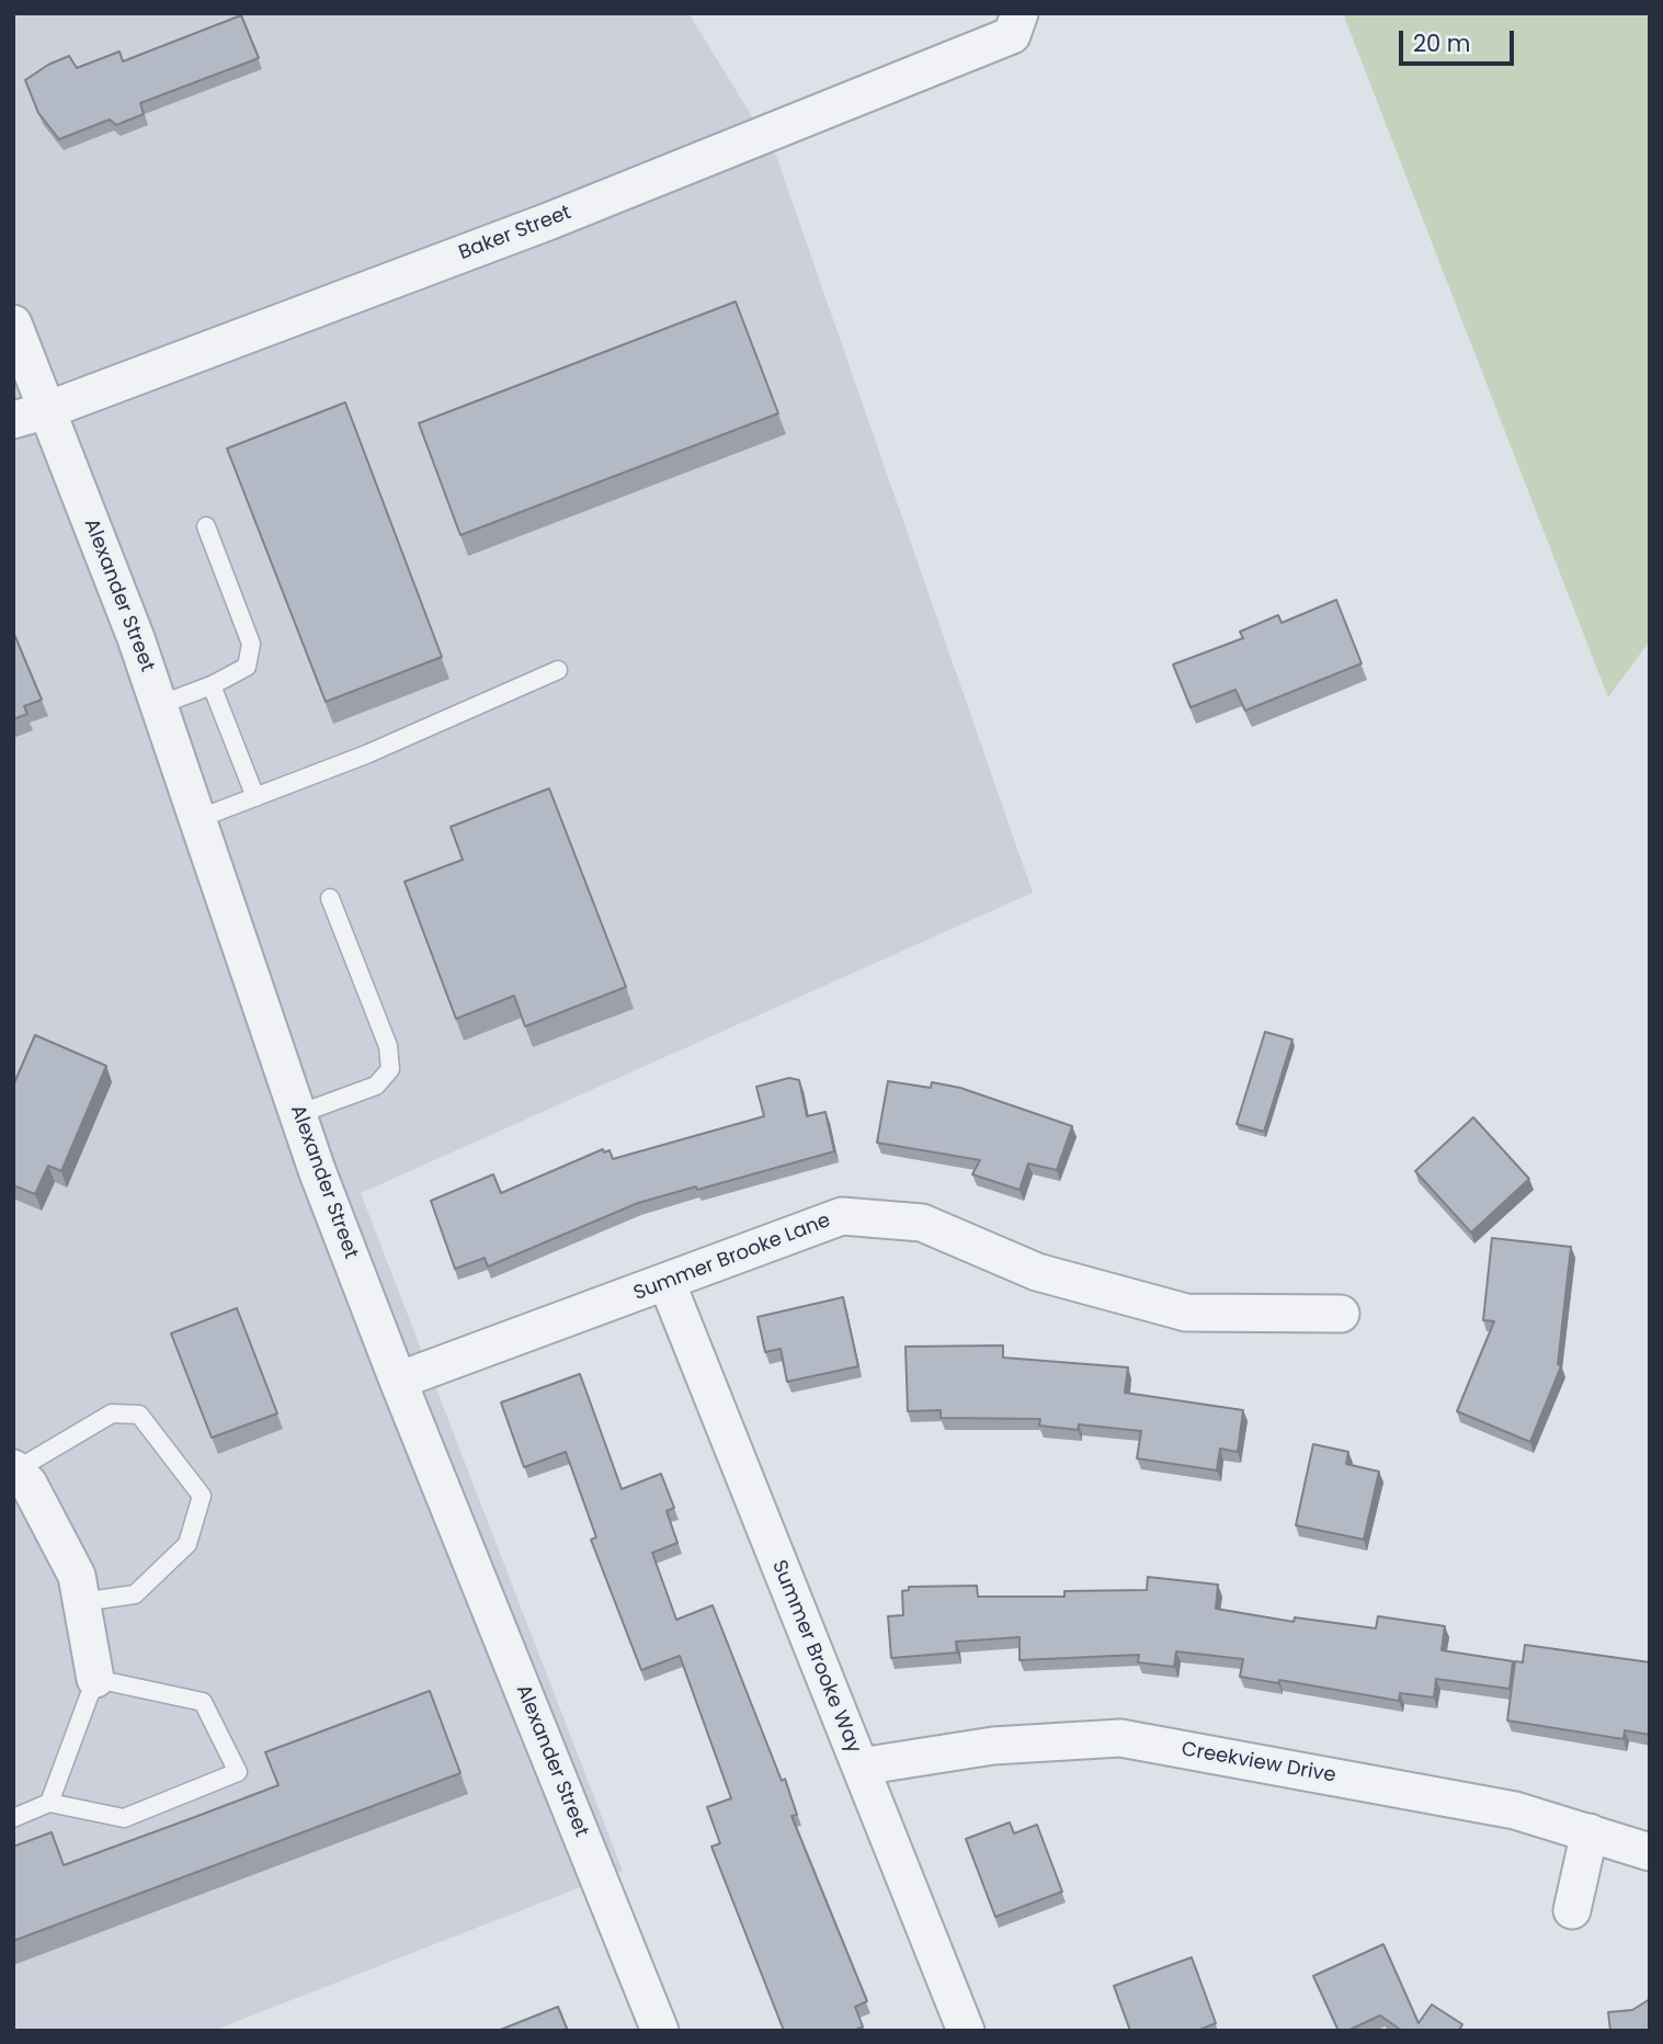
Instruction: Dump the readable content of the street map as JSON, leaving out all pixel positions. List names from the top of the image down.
{
  "streets": {
    "street": [
      "Baker Street",
      "Alexander Street",
      "Summer Brooke Lane",
      "Summer Brooke Way",
      "Creekview Drive"
    ]
  },
  "crossings": [
    ["Baker Street", "Alexander Street"],
    ["Alexander Street", "Summer Brooke Lane"],
    ["Summer Brooke Lane", "Summer Brooke Way"],
    ["Summer Brooke Way", "Creekview Drive"]
  ],
  "scale_bar": "20 m"
}
